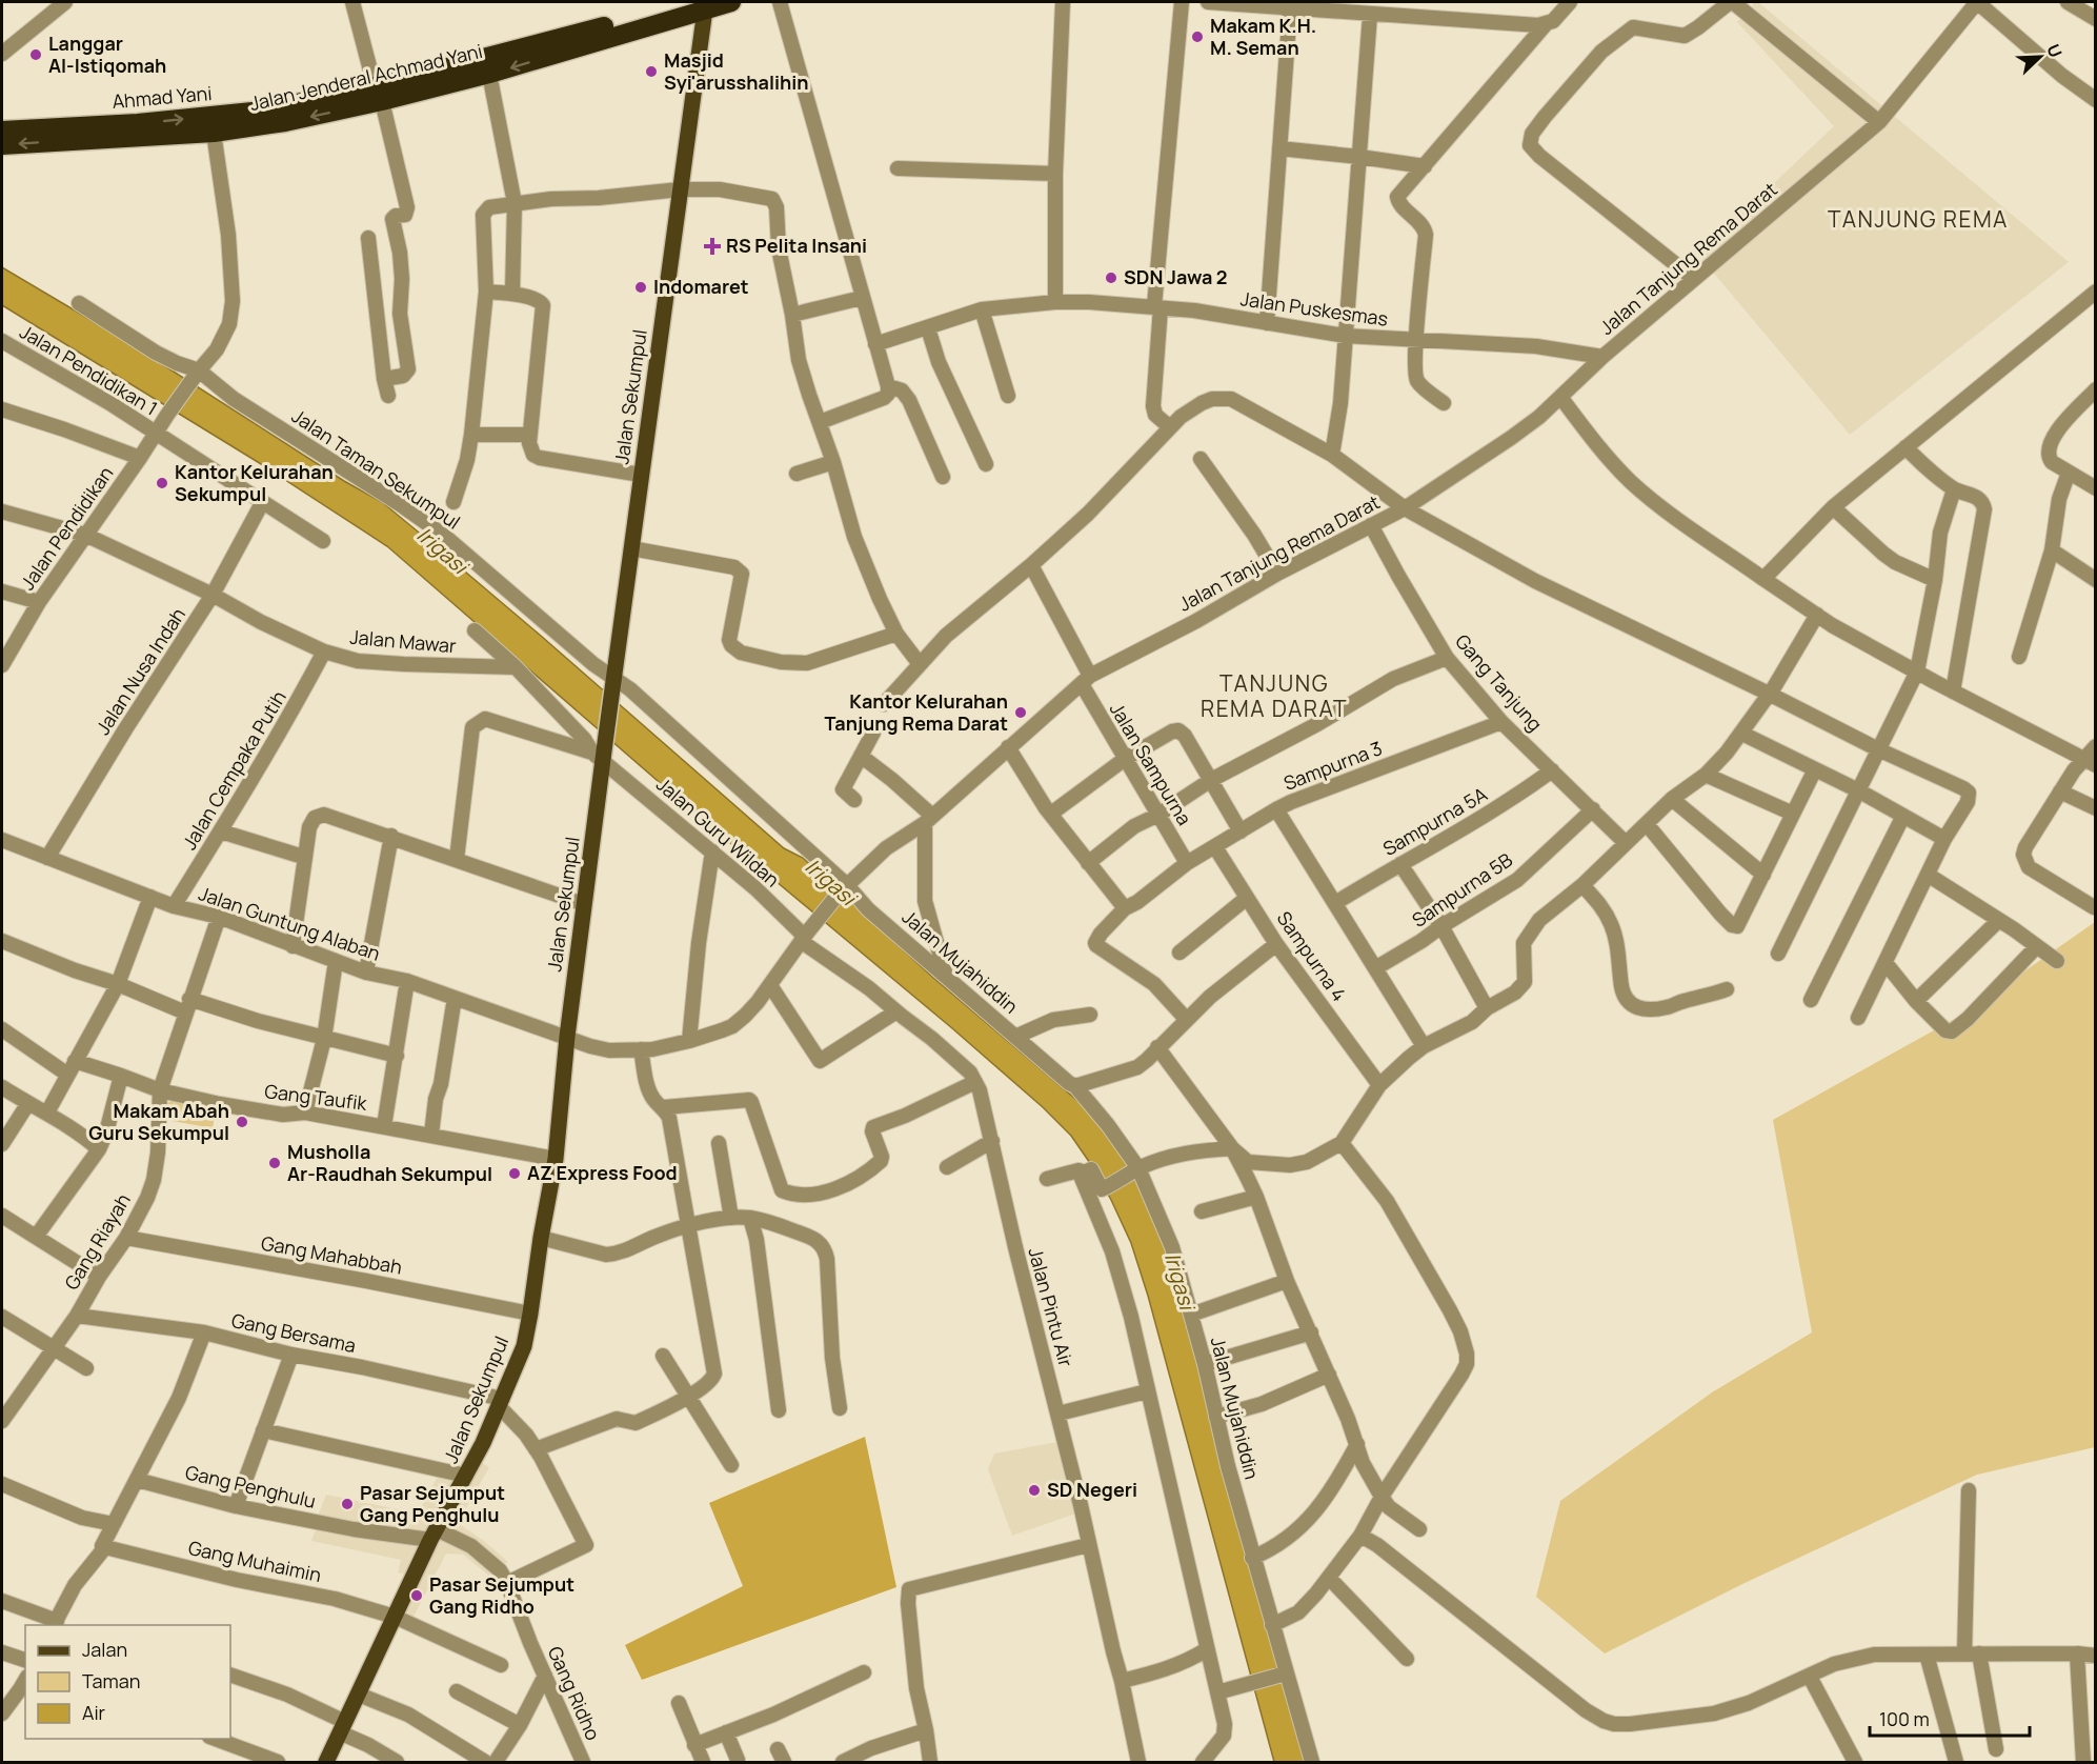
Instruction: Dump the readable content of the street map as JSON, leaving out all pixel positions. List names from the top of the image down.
{
  "streets": {
    "highway": ["Jalan Jenderal Achmad Yani", "Ahmad Yani"],
    "main road": ["Jalan Sekumpul"],
    "street": [
      "Jalan Tanjung Rema Darat",
      "Jalan Puskesmas",
      "Jalan Pendidikan 1",
      "Jalan Taman Sekumpul",
      "Jalan Pendidikan",
      "Jalan Mawar",
      "Jalan Nusa Indah",
      "Gang Tanjung",
      "Jalan Sampurna",
      "Sampurna 3",
      "Jalan Cempaka Putih",
      "Sampurna 5A",
      "Jalan Guru Wildan",
      "Sampurna 5B",
      "Jalan Guntung Alaban",
      "Sampurna 4",
      "Jalan Mujahiddin",
      "Gang Taufik",
      "Gang Riayah",
      "Gang Mahabbah",
      "Jalan Pintu Air",
      "Gang Bersama",
      "Gang Penghulu",
      "Gang Muhaimin",
      "Gang Ridho"
    ]
  },
  "crossings": [
    ["Jalan Jenderal Achmad Yani", "Ahmad Yani"],
    ["Jalan Jenderal Achmad Yani", "Jalan Sekumpul"],
    ["Jalan Jenderal Achmad Yani", "Jalan Pendidikan"],
    ["Ahmad Yani", "Jalan Sekumpul"],
    ["Jalan Tanjung Rema Darat", "Jalan Puskesmas"],
    ["Jalan Tanjung Rema Darat", "Jalan Sekumpul"],
    ["Jalan Tanjung Rema Darat", "Jalan Taman Sekumpul"],
    ["Jalan Tanjung Rema Darat", "Gang Tanjung"],
    ["Jalan Tanjung Rema Darat", "Jalan Sampurna"],
    ["Jalan Tanjung Rema Darat", "Jalan Guru Wildan"],
    ["Jalan Tanjung Rema Darat", "Jalan Guntung Alaban"],
    ["Jalan Tanjung Rema Darat", "Jalan Mujahiddin"],
    ["Jalan Tanjung Rema Darat", "Jalan Pintu Air"],
    ["Jalan Pendidikan 1", "Jalan Pendidikan"],
    ["Jalan Pendidikan 1", "Jalan Nusa Indah"],
    ["Jalan Sekumpul", "Jalan Taman Sekumpul"],
    ["Jalan Sekumpul", "Jalan Guru Wildan"],
    ["Jalan Sekumpul", "Jalan Guntung Alaban"],
    ["Jalan Sekumpul", "Gang Taufik"],
    ["Jalan Sekumpul", "Gang Mahabbah"],
    ["Jalan Sekumpul", "Gang Bersama"],
    ["Jalan Sekumpul", "Gang Penghulu"],
    ["Jalan Sekumpul", "Gang Muhaimin"],
    ["Jalan Sekumpul", "Gang Ridho"],
    ["Jalan Taman Sekumpul", "Jalan Pendidikan"],
    ["Jalan Taman Sekumpul", "Jalan Mujahiddin"],
    ["Jalan Pendidikan", "Jalan Mawar"],
    ["Jalan Mawar", "Jalan Nusa Indah"],
    ["Jalan Mawar", "Jalan Cempaka Putih"],
    ["Jalan Nusa Indah", "Jalan Guntung Alaban"],
    ["Gang Tanjung", "Sampurna 3"],
    ["Gang Tanjung", "Sampurna 5A"],
    ["Gang Tanjung", "Sampurna 5B"],
    ["Jalan Sampurna", "Sampurna 3"],
    ["Sampurna 3", "Sampurna 4"],
    ["Jalan Cempaka Putih", "Jalan Guntung Alaban"],
    ["Jalan Guru Wildan", "Jalan Pintu Air"],
    ["Jalan Guntung Alaban", "Gang Riayah"],
    ["Gang Taufik", "Gang Riayah"],
    ["Gang Riayah", "Gang Mahabbah"],
    ["Gang Riayah", "Gang Bersama"],
    ["Gang Penghulu", "Gang Ridho"]
  ],
  "one_way": ["Jalan Jenderal Achmad Yani", "Ahmad Yani"],
  "districts": ["TANJUNG REMA", "TANJUNG REMA DARAT"],
  "water": ["Irigasi"],
  "places": {
    "other": [
      "Makam K.H. M. Seman",
      "Langgar Al-Istiqomah",
      "Masjid Syi'arusshalihin",
      "SDN Jawa 2",
      "Indomaret",
      "Kantor Kelurahan Sekumpul",
      "Kantor Kelurahan Tanjung Rema Darat",
      "Makam Abah Guru Sekumpul",
      "Musholla Ar-Raudhah Sekumpul",
      "AZ Express Food",
      "SD Negeri",
      "Pasar Sejumput Gang Penghulu",
      "Pasar Sejumput Gang Ridho"
    ],
    "health": ["RS Pelita Insani"]
  },
  "legend": ["Jalan", "Taman", "Air"],
  "scale_bar": "100 m",
  "north": "top right"
}
